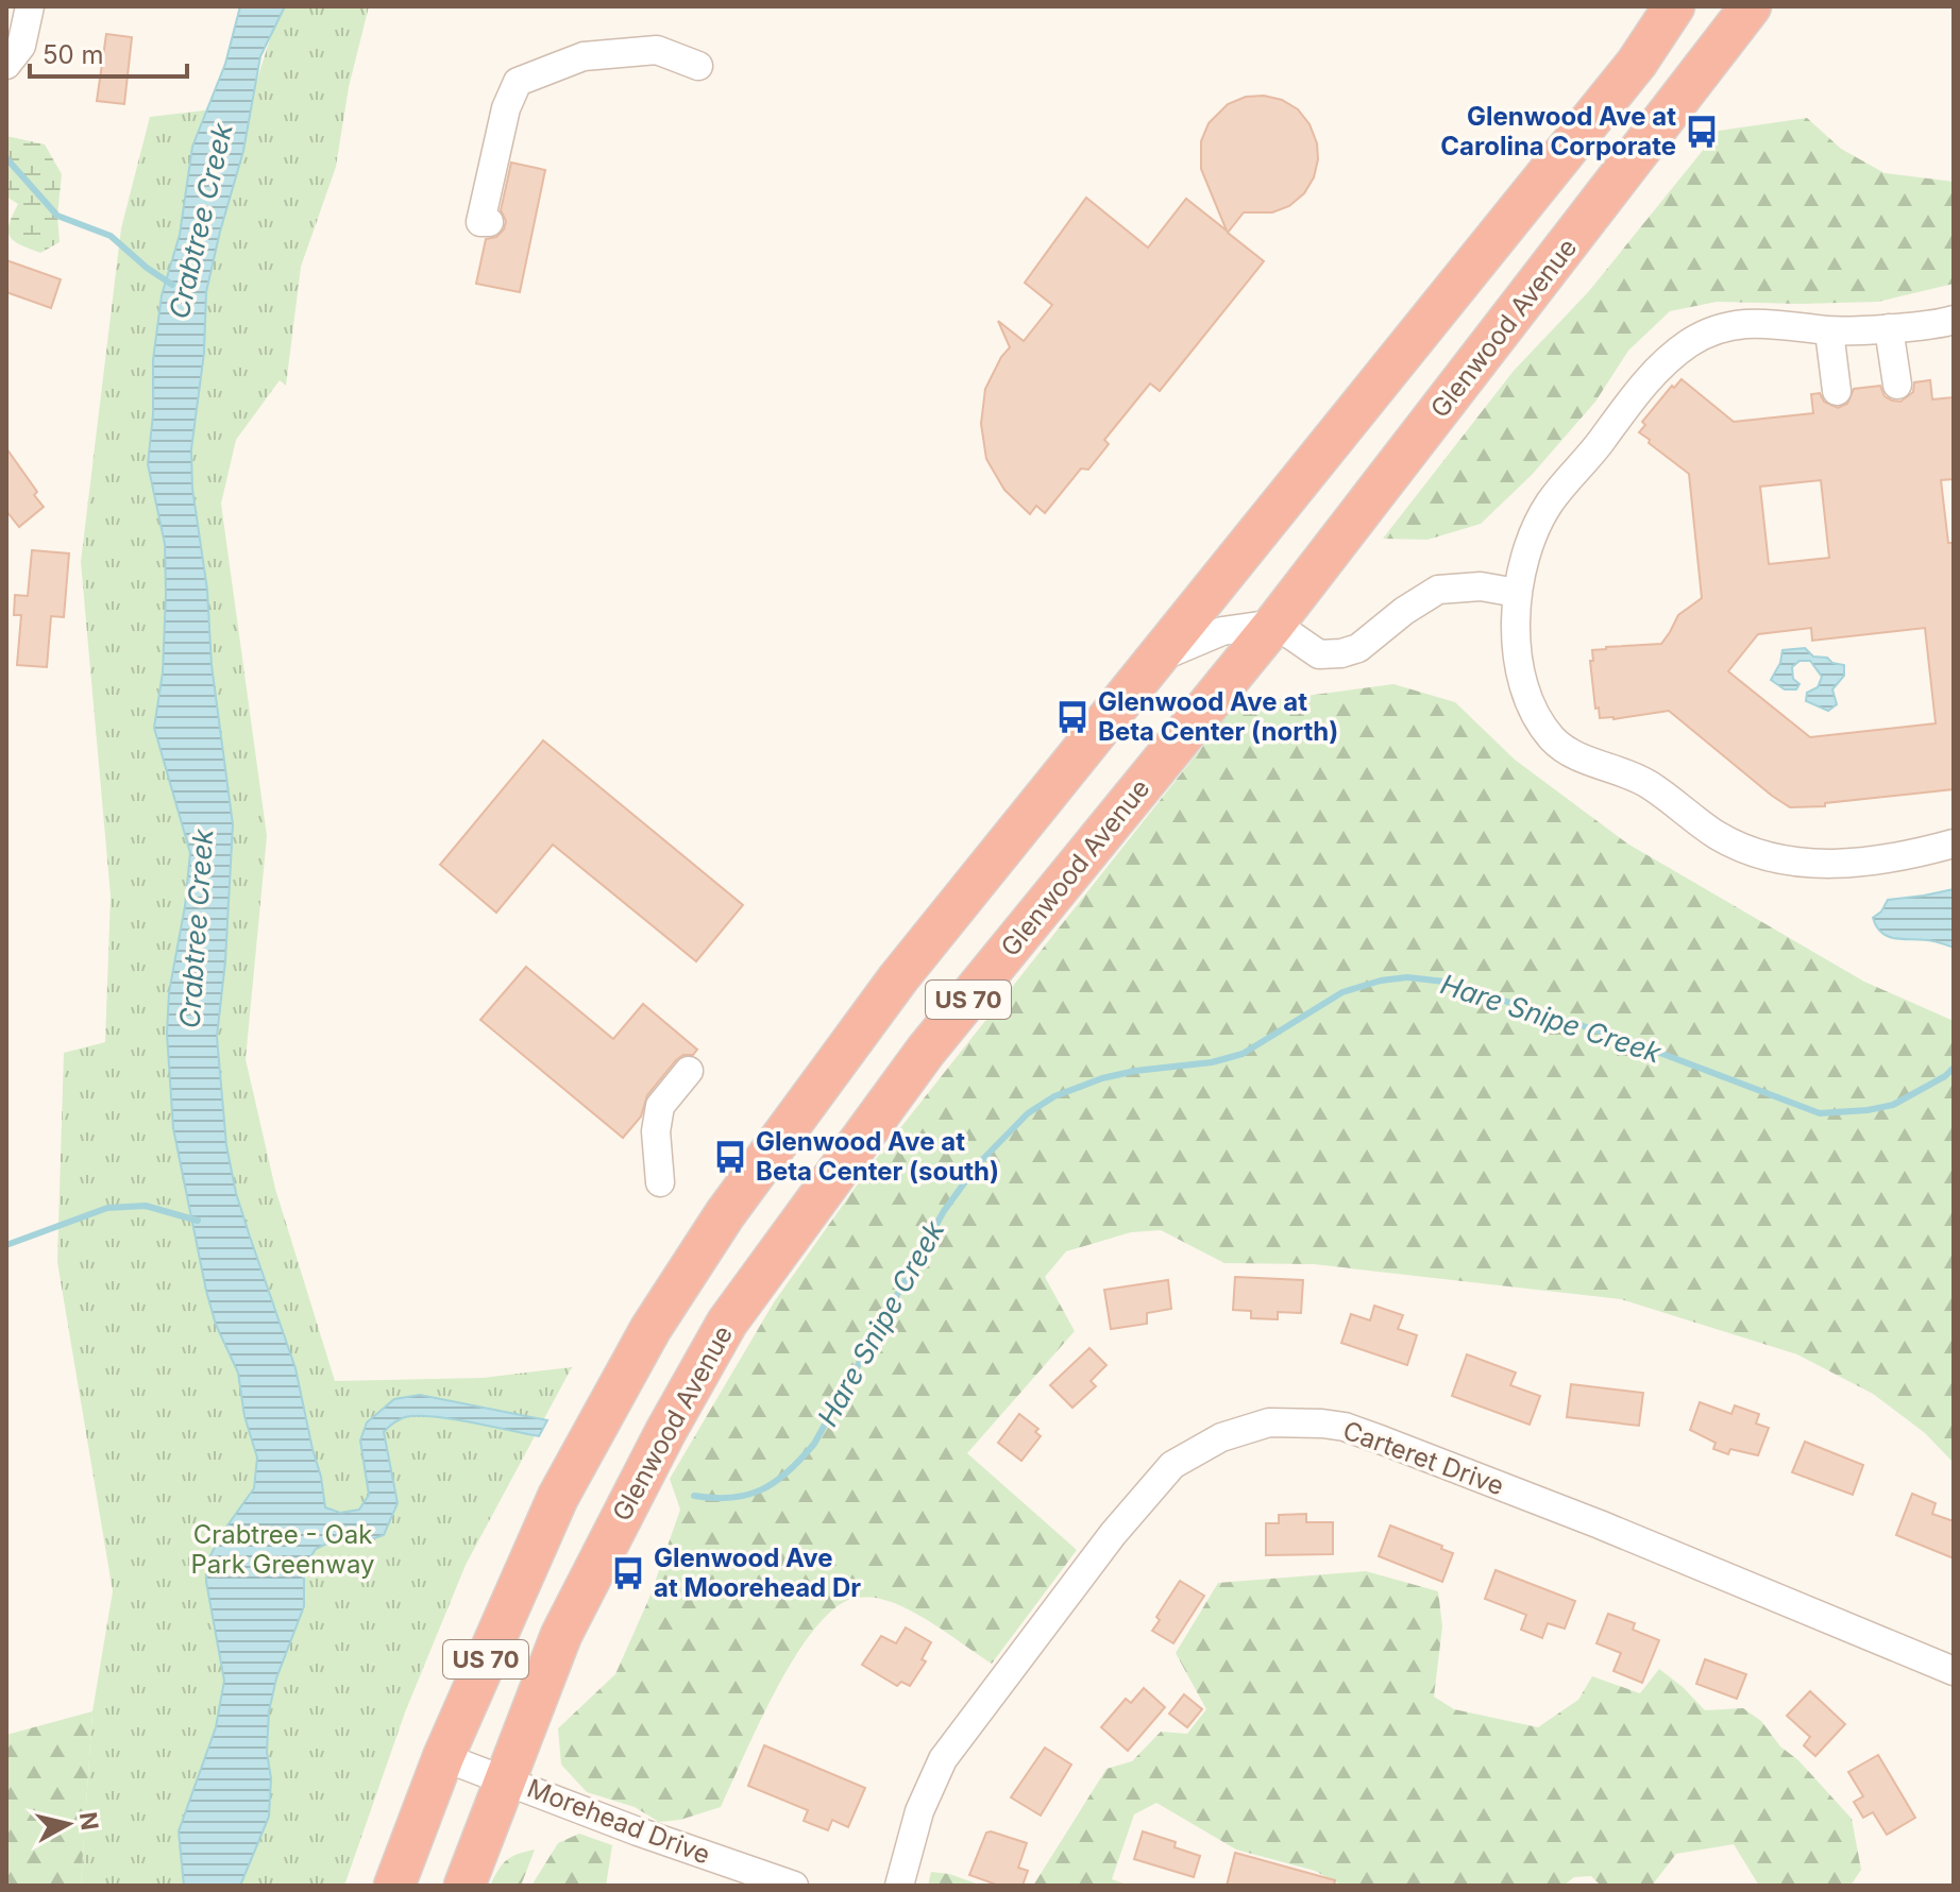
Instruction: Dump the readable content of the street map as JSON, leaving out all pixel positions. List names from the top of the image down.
{
  "streets": {
    "highway": ["Glenwood Avenue", "US 70"],
    "street": ["Carteret Drive", "Morehead Drive"]
  },
  "crossings": [
    ["Glenwood Avenue", "Morehead Drive"],
    ["US 70", "Morehead Drive"]
  ],
  "water": ["Crabtree Creek", "Hare Snipe Creek"],
  "parks": ["Crabtree - Oak Park Greenway"],
  "places": {
    "bus stop": [
      "Glenwood Ave at Carolina Corporate",
      "Glenwood Ave at Beta Center (north)",
      "Glenwood Ave at Beta Center (south)",
      "Glenwood Ave at Moorehead Dr"
    ]
  },
  "scale_bar": "50 m",
  "north": "right"
}
